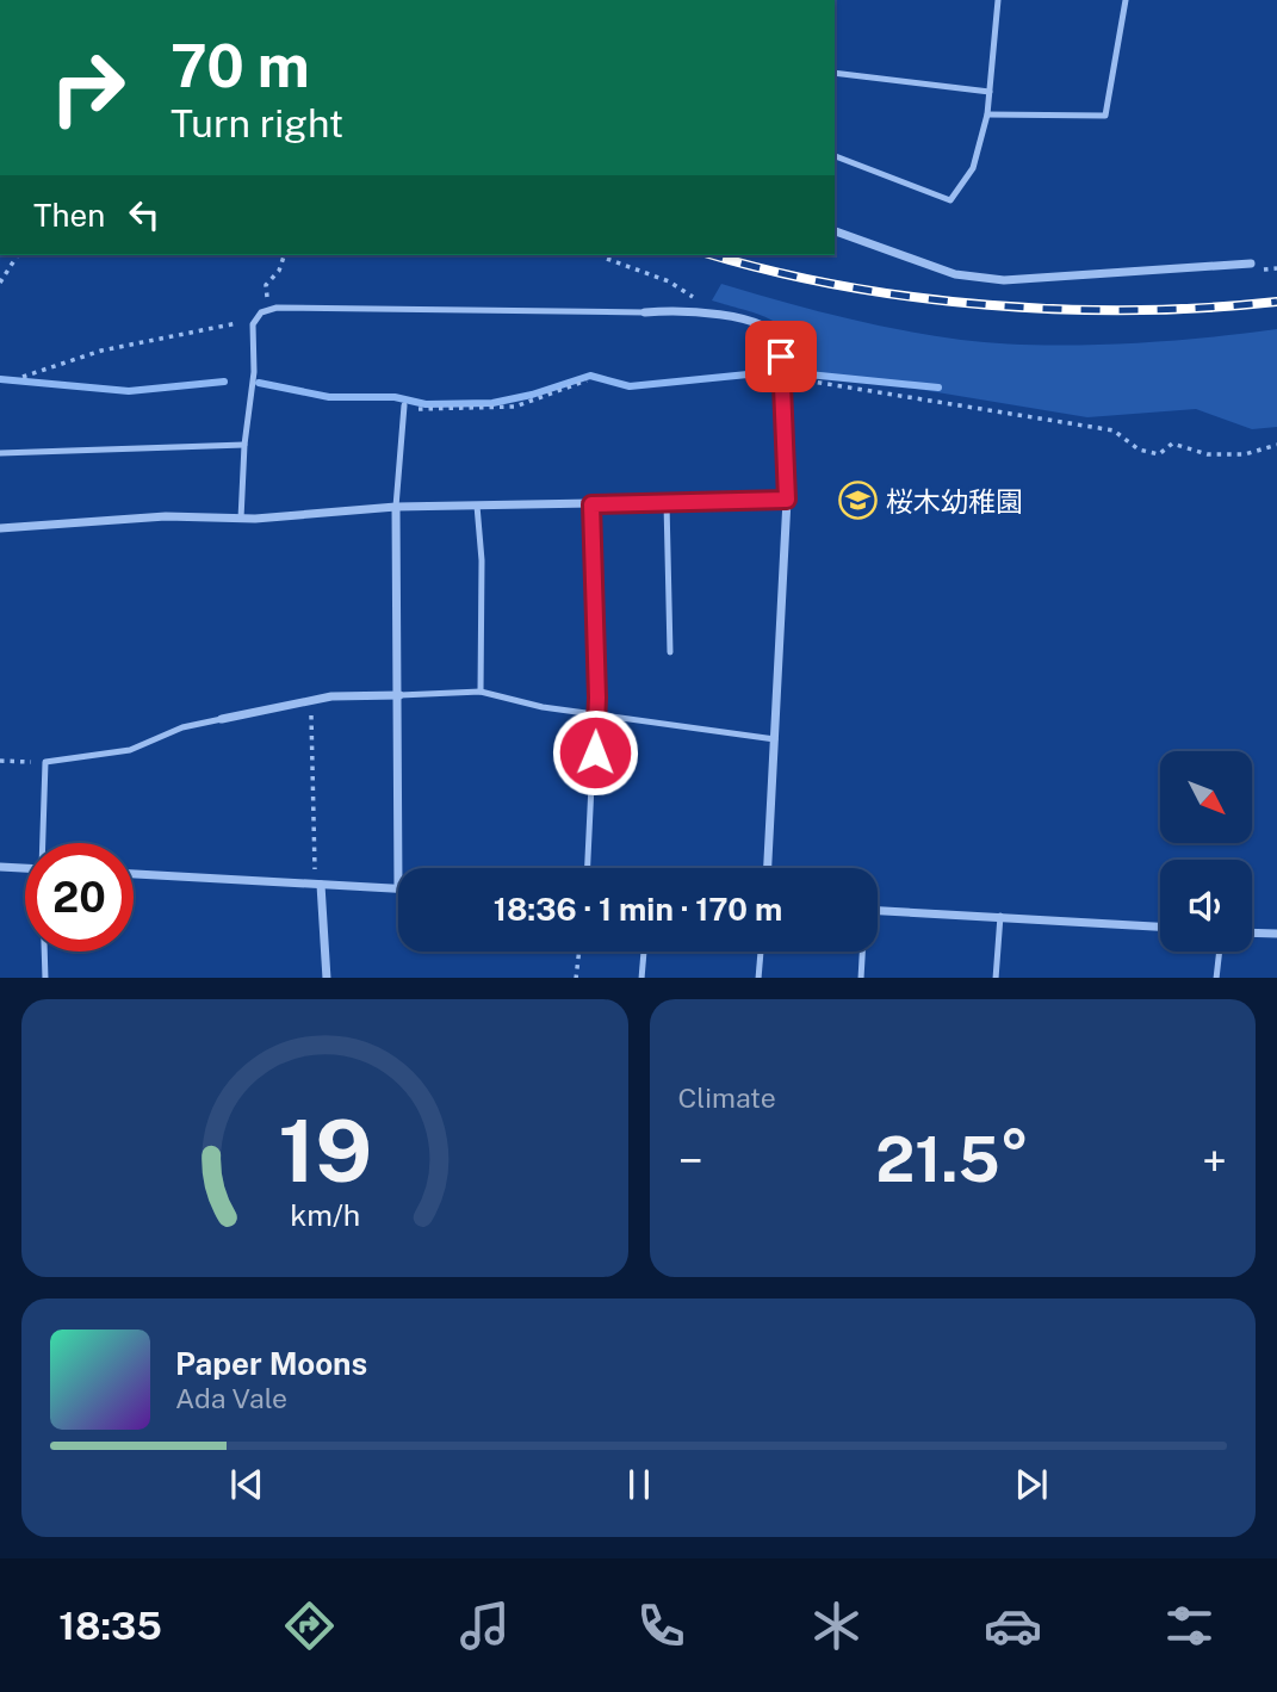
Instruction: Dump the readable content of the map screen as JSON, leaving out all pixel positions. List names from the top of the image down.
{
  "places": {
    "school or university": ["桜木幼稚園"]
  },
  "north": "bottom right",
  "page": {
    "turn": ["70 m", "Turn right"],
    "then": "Then",
    "limit": "20",
    "trip": "18:36 · 1 min · 170 m",
    "tile": "Climate",
    "heat": ["−", "21.5°", "+"],
    "song": ["Paper Moons", "Ada Vale"],
    "tabs": "18:35",
    "gauge": ["19", "km/h"]
  }
}
